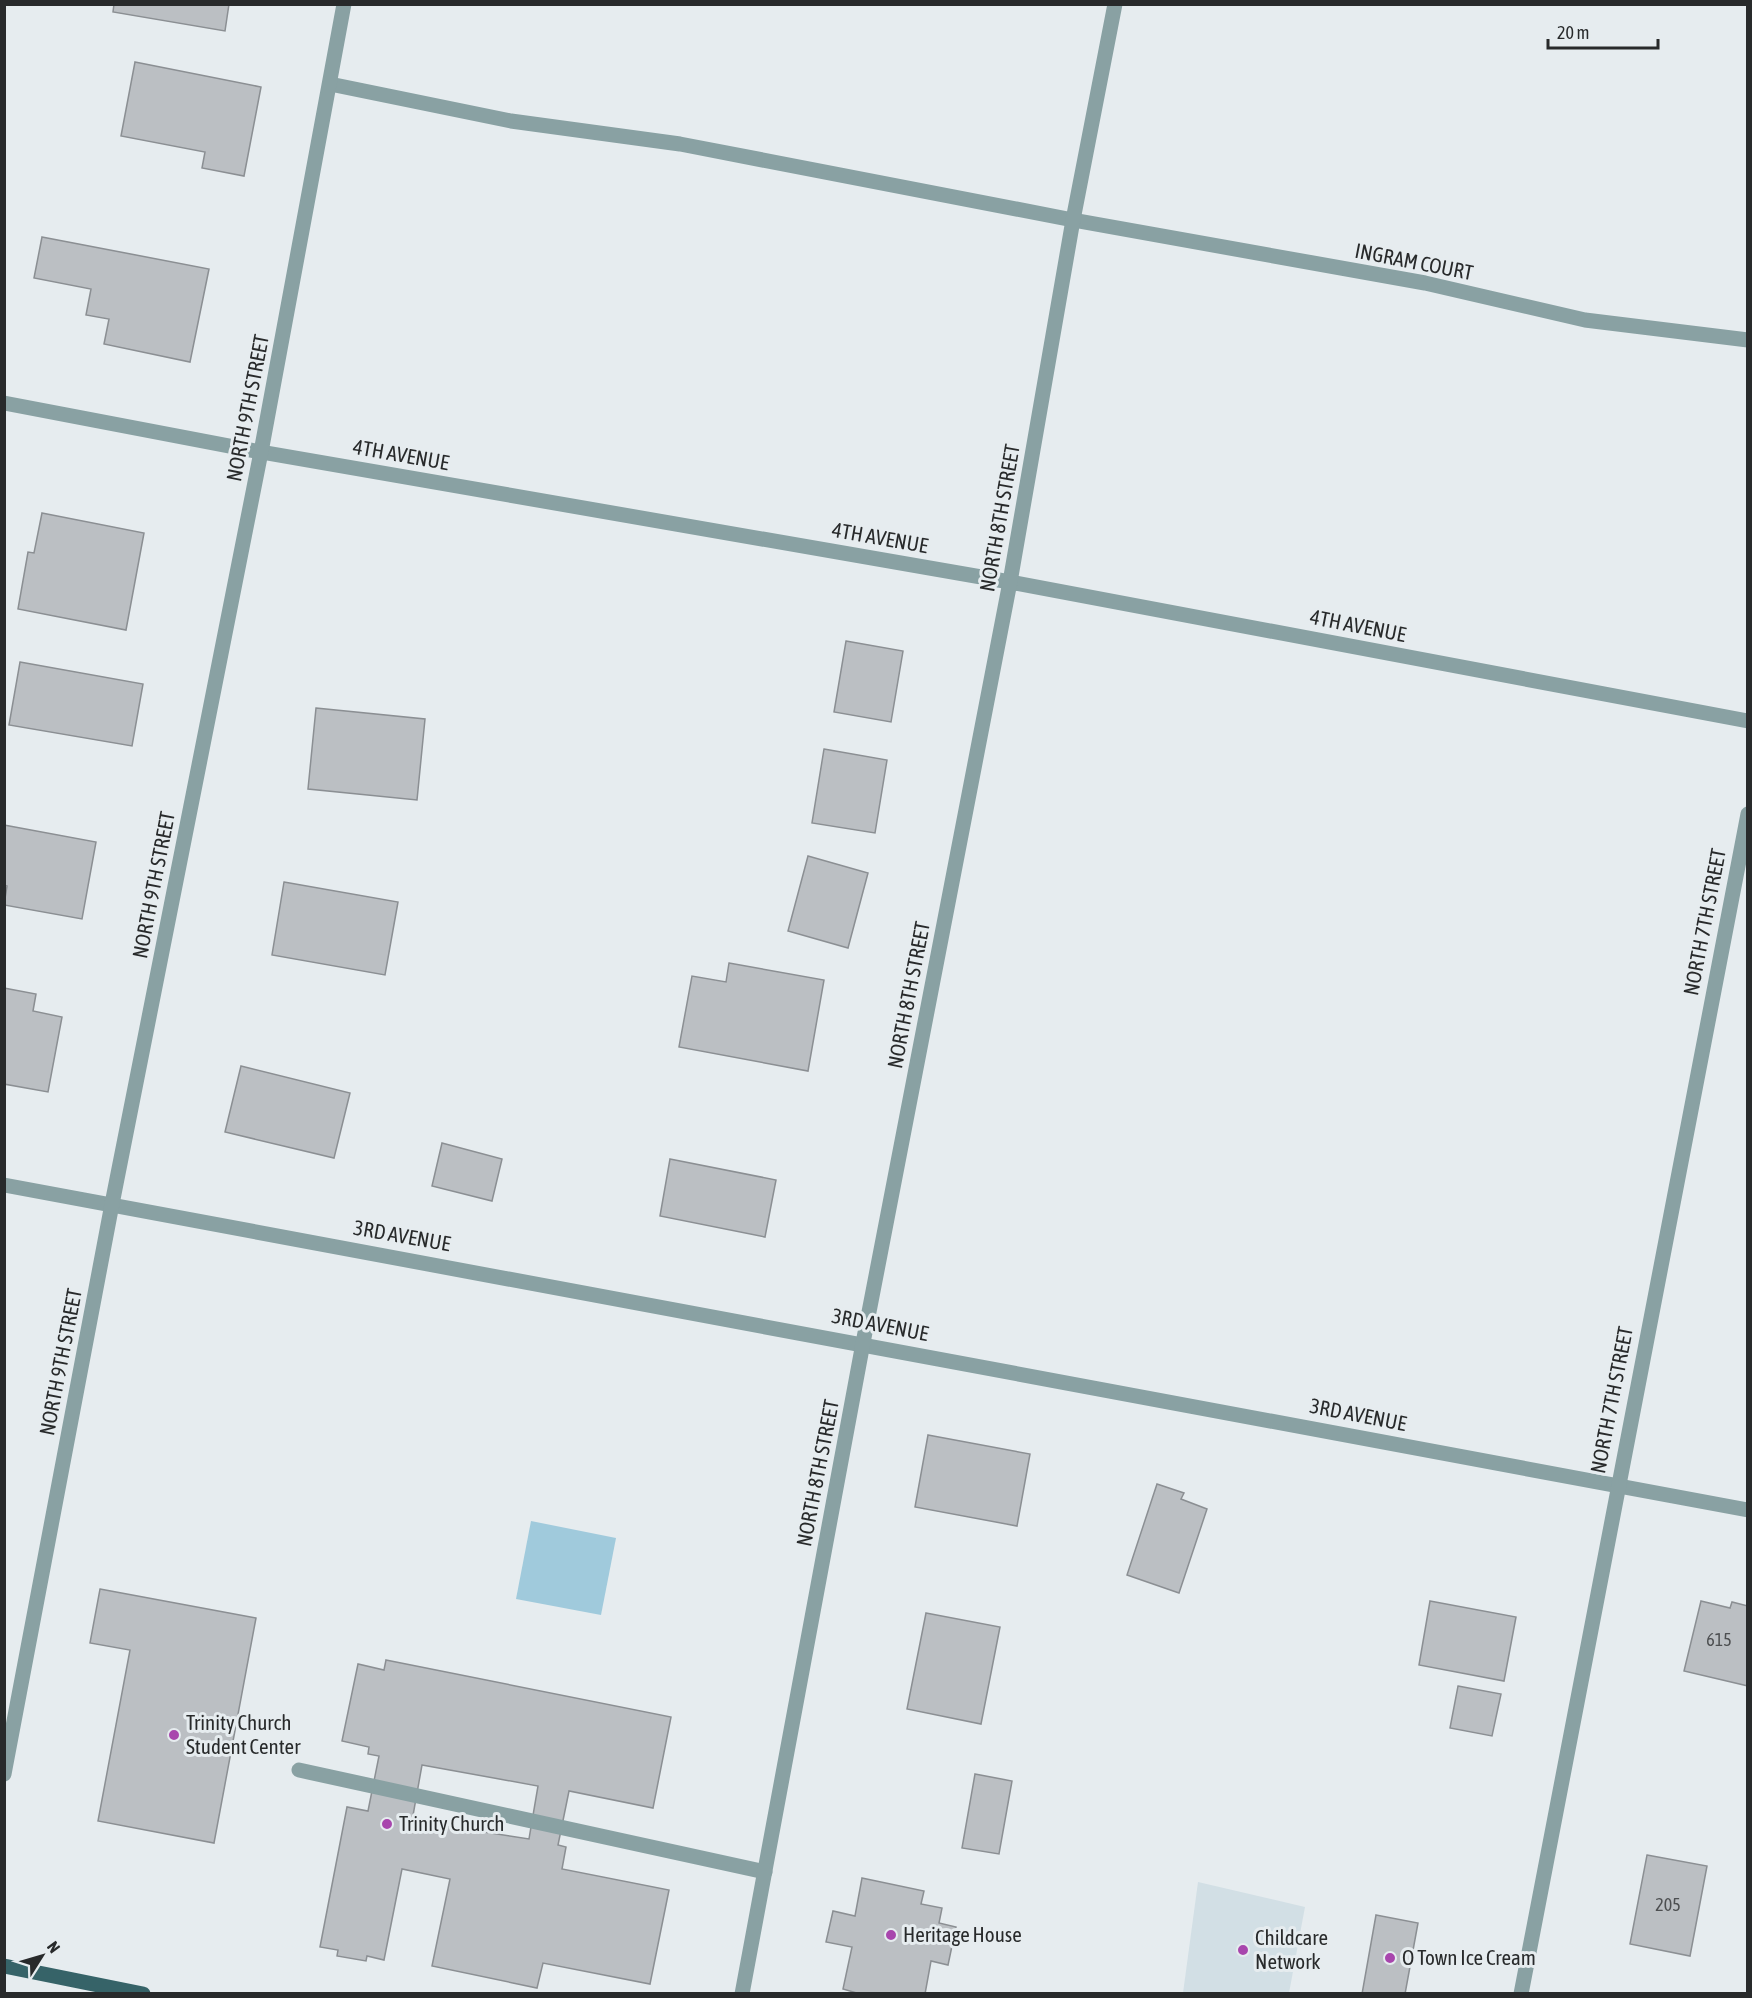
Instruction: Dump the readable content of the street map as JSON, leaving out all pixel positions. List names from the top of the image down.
{
  "streets": {
    "street": [
      "INGRAM COURT",
      "NORTH 9TH STREET",
      "4TH AVENUE",
      "NORTH 8TH STREET",
      "NORTH 7TH STREET",
      "3RD AVENUE"
    ]
  },
  "crossings": [
    ["INGRAM COURT", "NORTH 9TH STREET"],
    ["INGRAM COURT", "NORTH 8TH STREET"],
    ["NORTH 9TH STREET", "4TH AVENUE"],
    ["NORTH 9TH STREET", "3RD AVENUE"],
    ["4TH AVENUE", "NORTH 8TH STREET"],
    ["NORTH 8TH STREET", "3RD AVENUE"],
    ["NORTH 7TH STREET", "3RD AVENUE"]
  ],
  "places": [
    "Trinity Church Student Center",
    "Trinity Church",
    "Heritage House",
    "Childcare Network",
    "O Town Ice Cream"
  ],
  "house_numbers": ["615", "205"],
  "scale_bar": "20 m",
  "north": "top right"
}
